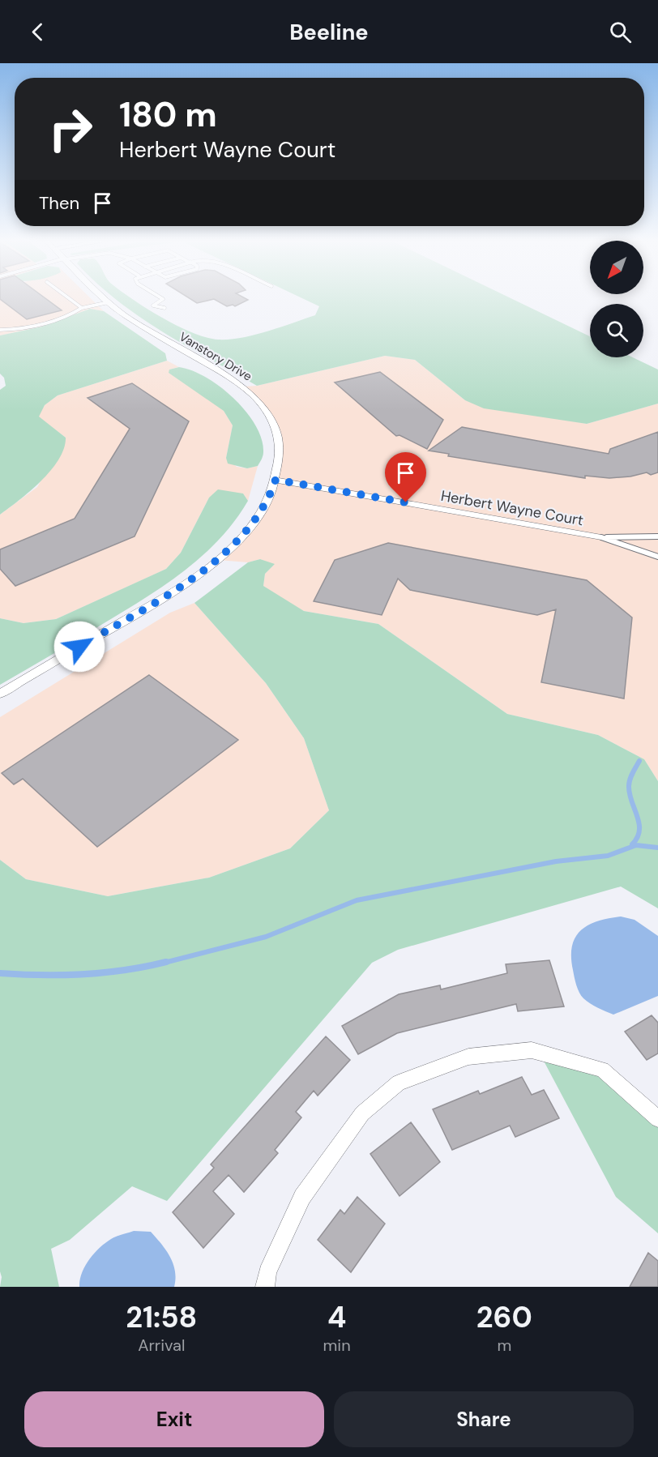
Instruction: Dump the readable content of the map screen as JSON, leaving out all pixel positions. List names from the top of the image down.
{
  "streets": {
    "street": ["Vanstory Drive", "Herbert Wayne Court"]
  },
  "crossings": [
    ["Vanstory Drive", "Herbert Wayne Court"]
  ],
  "north": "bottom left",
  "page": {
    "header": "Beeline",
    "turn": ["180 m", "Herbert Wayne Court"],
    "then": "Then",
    "eta": [
      "21:58",
      "Arrival",
      "4",
      "min",
      "260",
      "m"
    ],
    "buttons": ["Exit", "Share"]
  }
}
